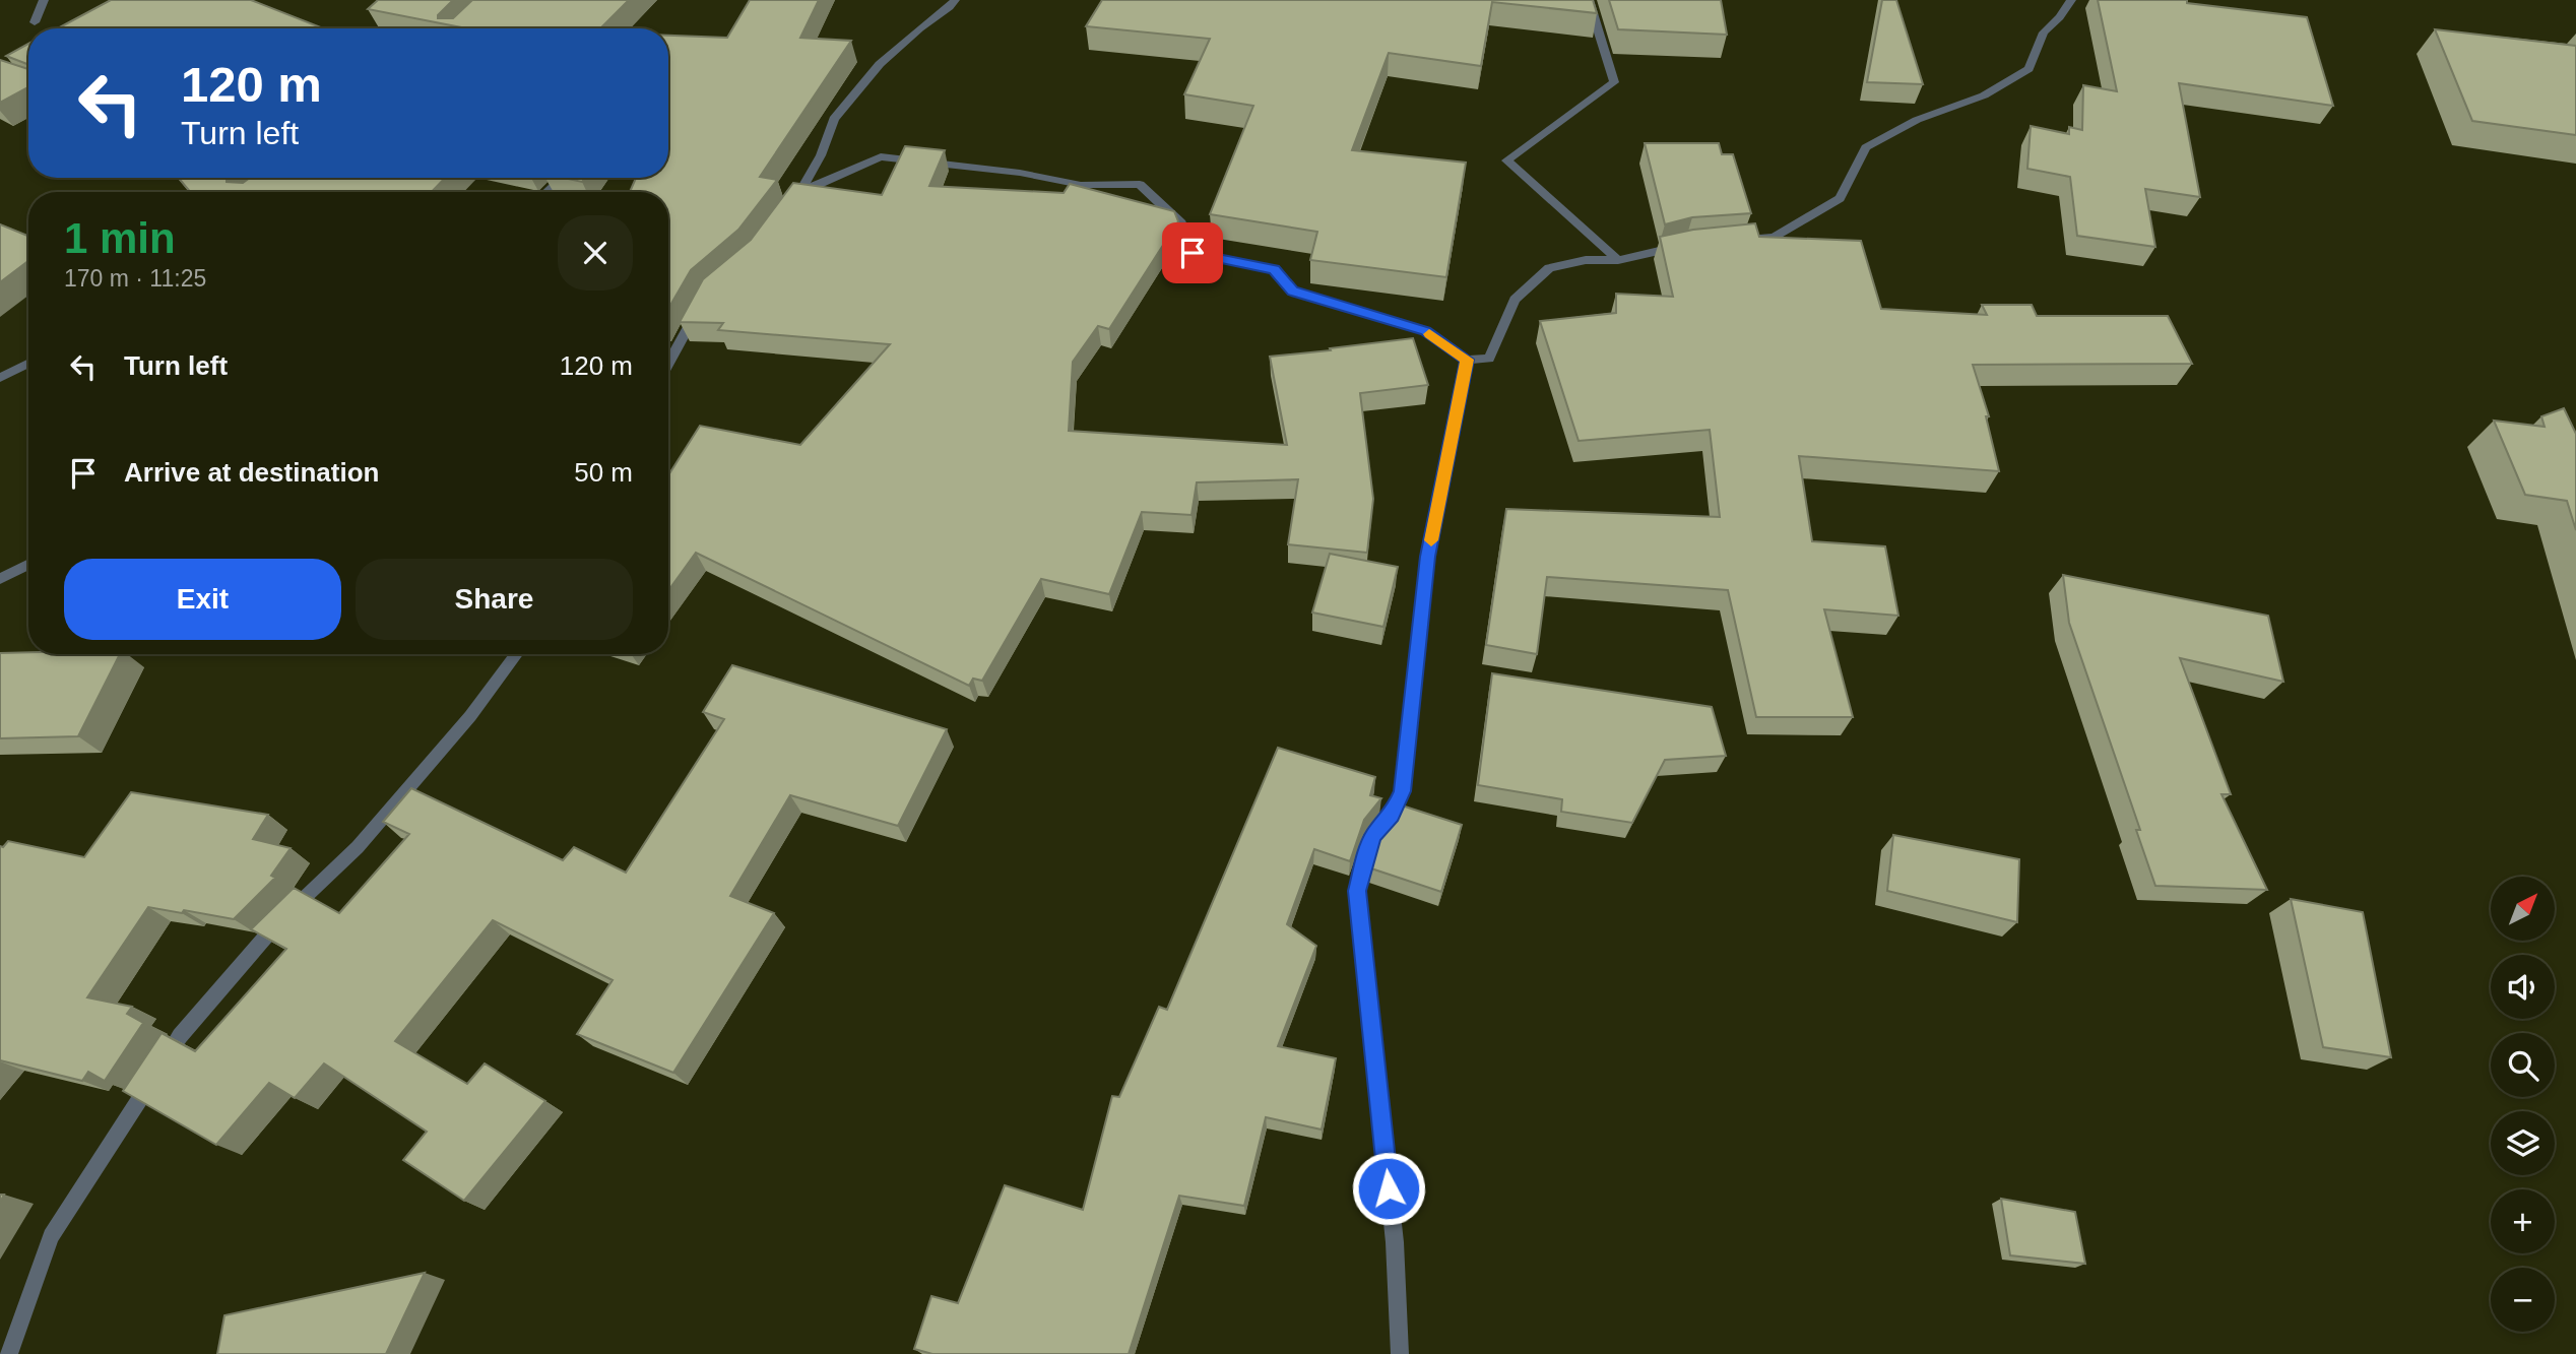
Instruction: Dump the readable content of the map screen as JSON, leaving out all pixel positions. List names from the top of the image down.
{
  "north": "top right",
  "page": {
    "turn": ["120 m", "Turn left"],
    "heading": ["1 min", "170 m · 11:25"],
    "list": [
      {
        "name": "Turn left",
        "value": "120 m"
      },
      {
        "name": "Arrive at destination",
        "value": "50 m"
      }
    ],
    "buttons": ["Exit", "Share"],
    "map_buttons": ["+", "−"]
  }
}
